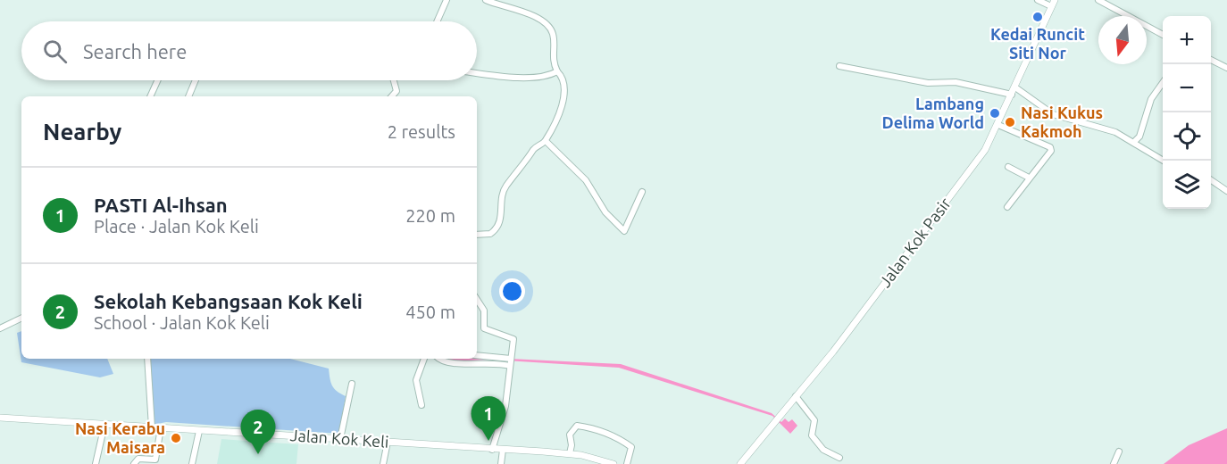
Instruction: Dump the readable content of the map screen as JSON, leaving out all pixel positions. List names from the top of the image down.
{
  "streets": {
    "street": ["Jalan Kok Pasir", "Jalan Kok Keli"]
  },
  "places": [
    "Kedai Runcit Siti Nor",
    "Lambang Delima World",
    "Nasi Kukus Kakmoh",
    "Nasi Kerabu Maisara"
  ],
  "north": "bottom",
  "page": {
    "map_buttons": ["+", "−"],
    "search": "Search here",
    "heading": ["Nearby", "2 results"],
    "list": [
      {
        "mark": "1",
        "name": "PASTI Al-Ihsan",
        "note": "Place · Jalan Kok Keli",
        "value": "220 m"
      },
      {
        "mark": "2",
        "name": "Sekolah Kebangsaan Kok Keli",
        "note": "School · Jalan Kok Keli",
        "value": "450 m"
      }
    ],
    "pins": ["1", "2"]
  }
}
